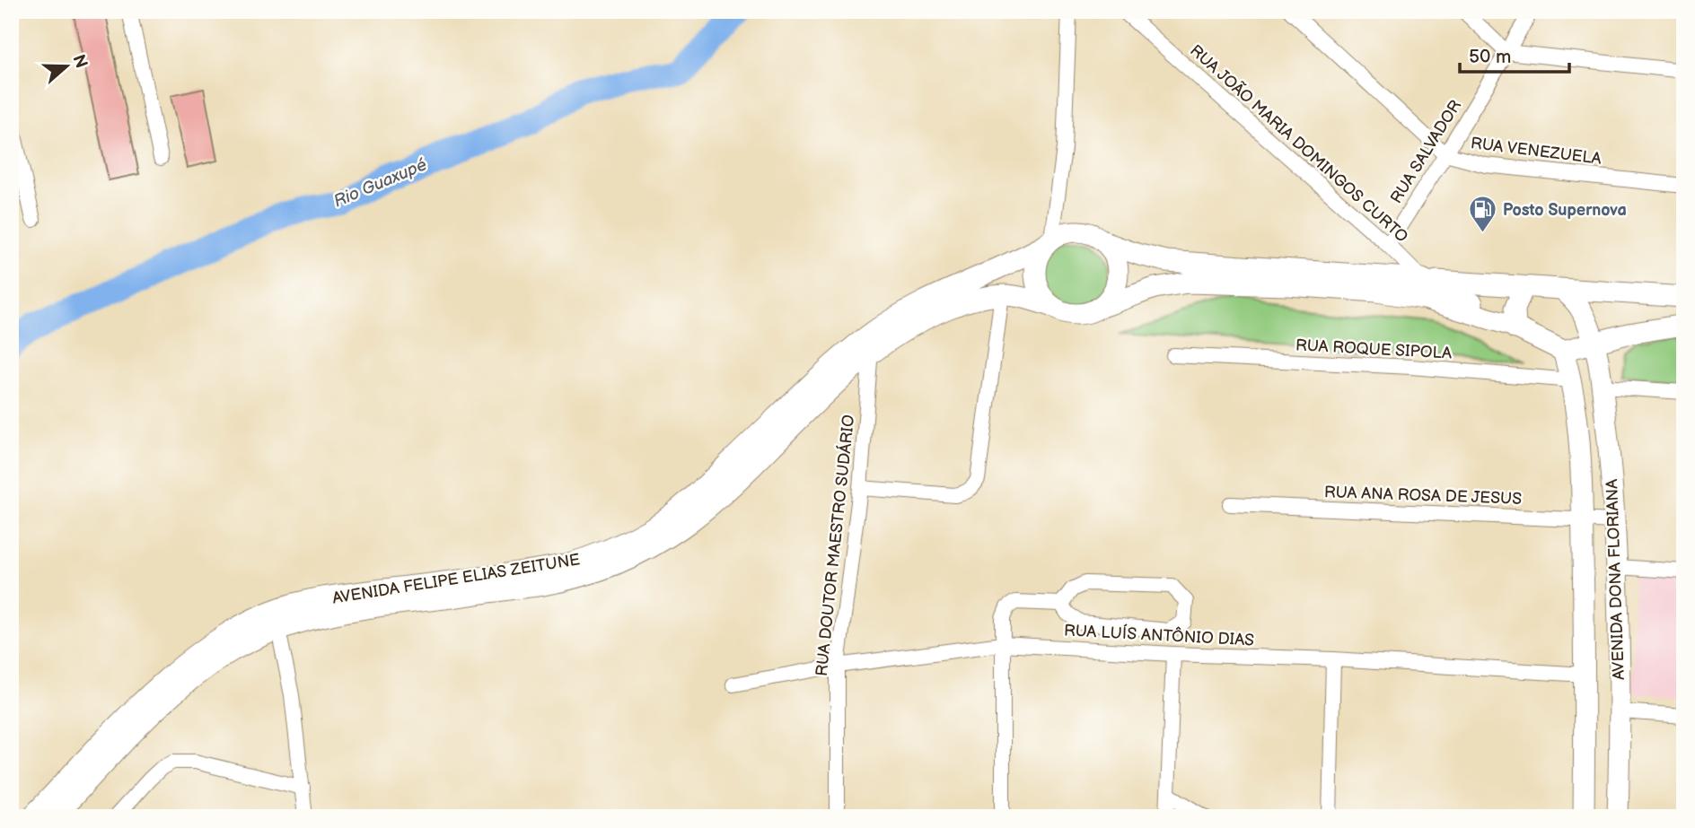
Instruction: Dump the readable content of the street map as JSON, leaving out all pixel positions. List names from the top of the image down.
{
  "streets": {
    "main road": ["AVENIDA FELIPE ELIAS ZEITUNE", "AVENIDA DONA FLORIANA"],
    "street": [
      "RUA JOÃO MARIA DOMINGOS CURTO",
      "RUA VENEZUELA",
      "RUA SALVADOR",
      "RUA ROQUE SIPOLA",
      "RUA ANA ROSA DE JESUS",
      "RUA DOUTOR MAESTRO SUDÁRIO",
      "RUA LUÍS ANTÔNIO DIAS"
    ]
  },
  "crossings": [
    ["RUA JOÃO MARIA DOMINGOS CURTO", "RUA SALVADOR"],
    ["RUA VENEZUELA", "RUA SALVADOR"],
    ["RUA ROQUE SIPOLA", "AVENIDA DONA FLORIANA"],
    ["RUA ANA ROSA DE JESUS", "AVENIDA DONA FLORIANA"],
    ["RUA DOUTOR MAESTRO SUDÁRIO", "AVENIDA FELIPE ELIAS ZEITUNE"],
    ["RUA DOUTOR MAESTRO SUDÁRIO", "RUA LUÍS ANTÔNIO DIAS"],
    ["AVENIDA DONA FLORIANA", "RUA LUÍS ANTÔNIO DIAS"]
  ],
  "water": ["Rio Guaxupé"],
  "places": {
    "fuel station": ["Posto Supernova"]
  },
  "scale_bar": "50 m",
  "north": "right"
}
